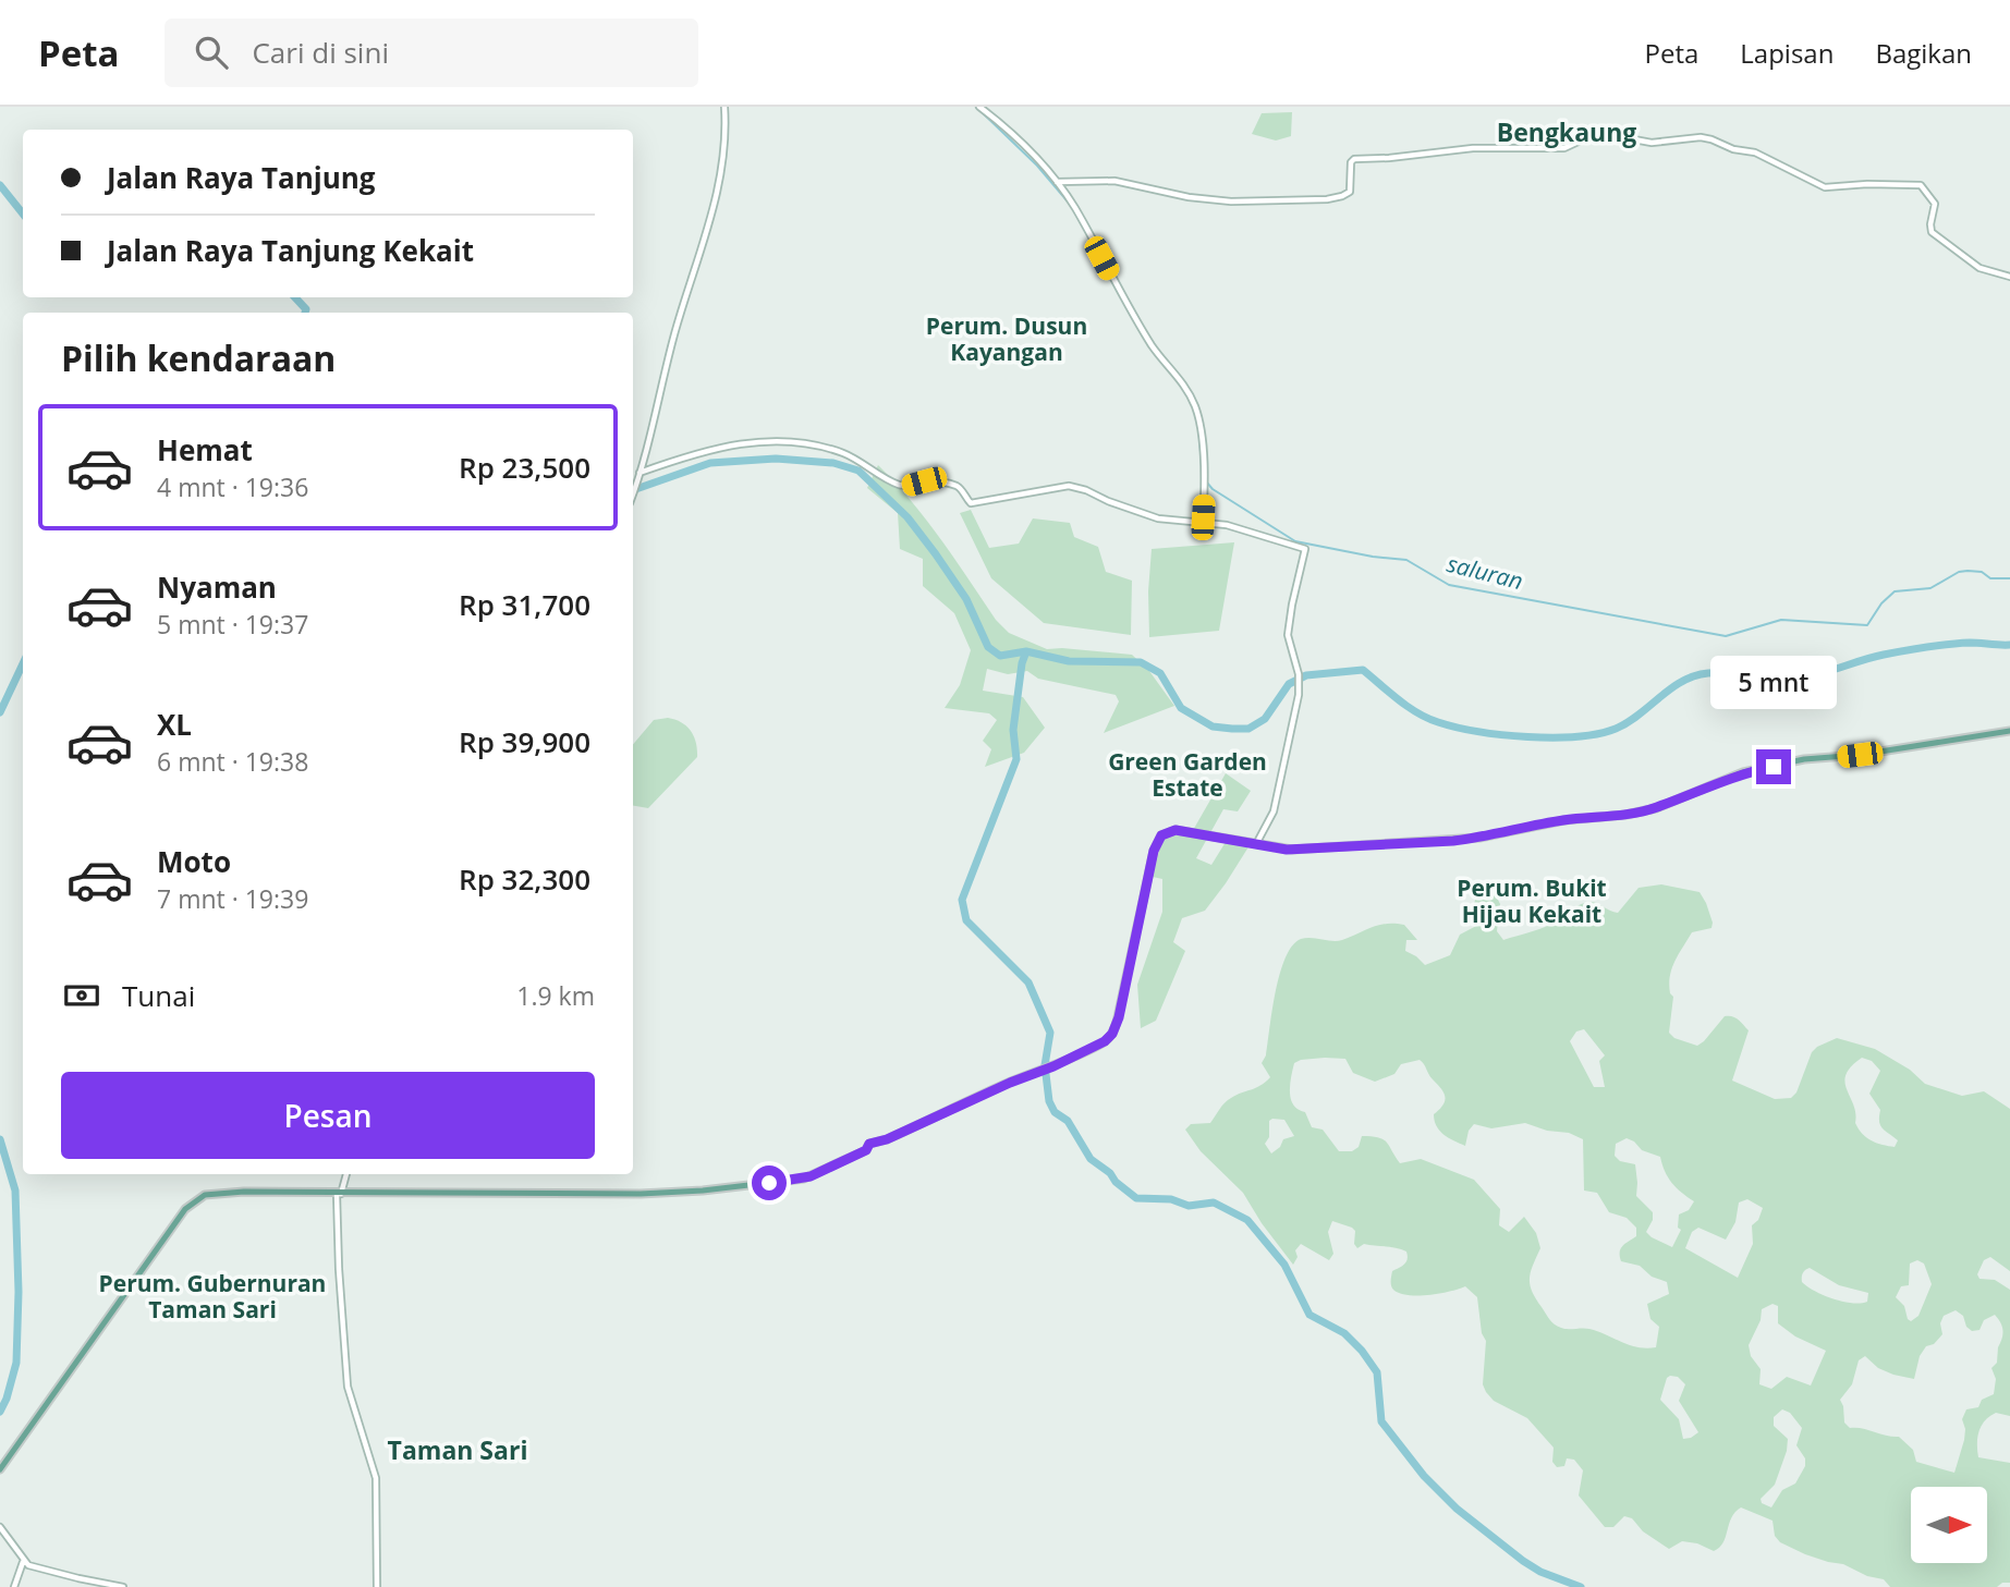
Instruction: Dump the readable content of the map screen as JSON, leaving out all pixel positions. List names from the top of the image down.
{
  "districts": [
    "Bengkaung",
    "Perum. Dusun Kayangan",
    "Green Garden Estate",
    "Perum. Bukit Hijau Kekait",
    "Perum. Gubernuran Taman Sari",
    "Taman Sari"
  ],
  "water": ["saluran"],
  "north": "right",
  "page": {
    "header": "Peta",
    "search": "Cari di sini",
    "nav": ["Peta", "Lapisan", "Bagikan"],
    "banner": ["Jalan Raya Tanjung", "Jalan Raya Tanjung Kekait"],
    "heading": "Pilih kendaraan",
    "list": [
      {
        "name": "Hemat",
        "note": "4 mnt · 19:36",
        "value": "Rp 23,500"
      },
      {
        "name": "Nyaman",
        "note": "5 mnt · 19:37",
        "value": "Rp 31,700"
      },
      {
        "name": "XL",
        "note": "6 mnt · 19:38",
        "value": "Rp 39,900"
      },
      {
        "name": "Moto",
        "note": "7 mnt · 19:39",
        "value": "Rp 32,300"
      }
    ],
    "bubble": "5 mnt",
    "pay": ["Tunai", "1.9 km"],
    "buttons": "Pesan"
  }
}
